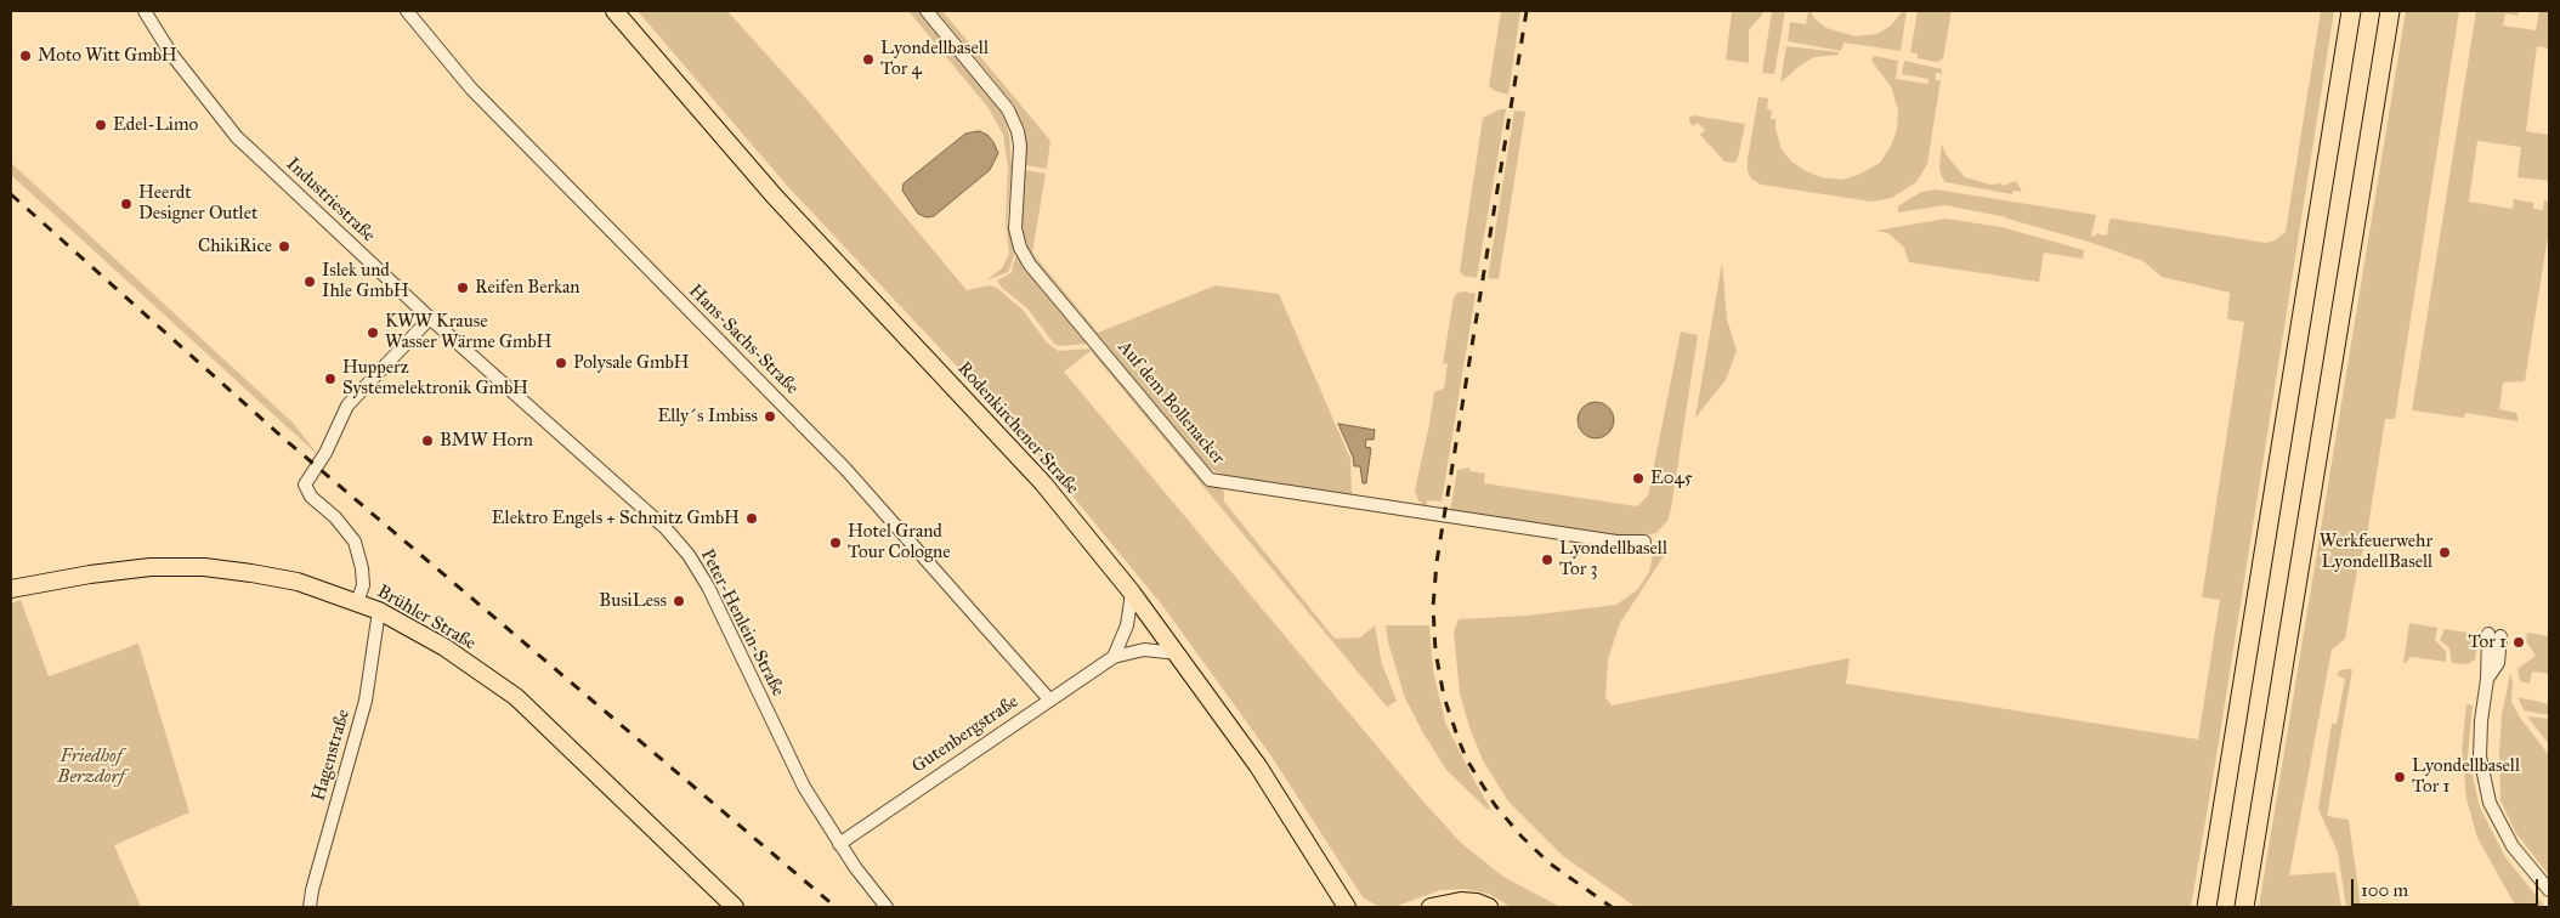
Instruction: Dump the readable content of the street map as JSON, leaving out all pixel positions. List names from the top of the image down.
{
  "streets": {
    "main road": ["Rodenkirchener Straße", "Brühler Straße"],
    "street": [
      "Industriestraße",
      "Hans-Sachs-Straße",
      "Auf dem Bollenacker",
      "Peter-Henlein-Straße",
      "Gutenbergstraße",
      "Hagenstraße"
    ]
  },
  "crossings": [
    ["Industriestraße", "Peter-Henlein-Straße"],
    ["Hans-Sachs-Straße", "Gutenbergstraße"],
    ["Brühler Straße", "Hagenstraße"],
    ["Peter-Henlein-Straße", "Gutenbergstraße"]
  ],
  "parks": ["Friedhof Berzdorf"],
  "places": [
    "Moto Witt GmbH",
    "Lyondellbasell Tor 4",
    "Edel-Limo",
    "Heerdt Designer Outlet",
    "ChikiRice",
    "Islek und Ihle GmbH",
    "Reifen Berkan",
    "KWW Krause Wasser Wärme GmbH",
    "Polysale GmbH",
    "Hupperz Systemelektronik GmbH",
    "Elly´s Imbiss",
    "BMW Horn",
    "E045",
    "Elektro Engels + Schmitz GmbH",
    "Hotel Grand Tour Cologne",
    "Werkfeuerwehr LyondellBasell",
    "Lyondellbasell Tor 3",
    "BusiLess",
    "Tor 1",
    "Lyondellbasell Tor 1"
  ],
  "scale_bar": "100 m"
}
